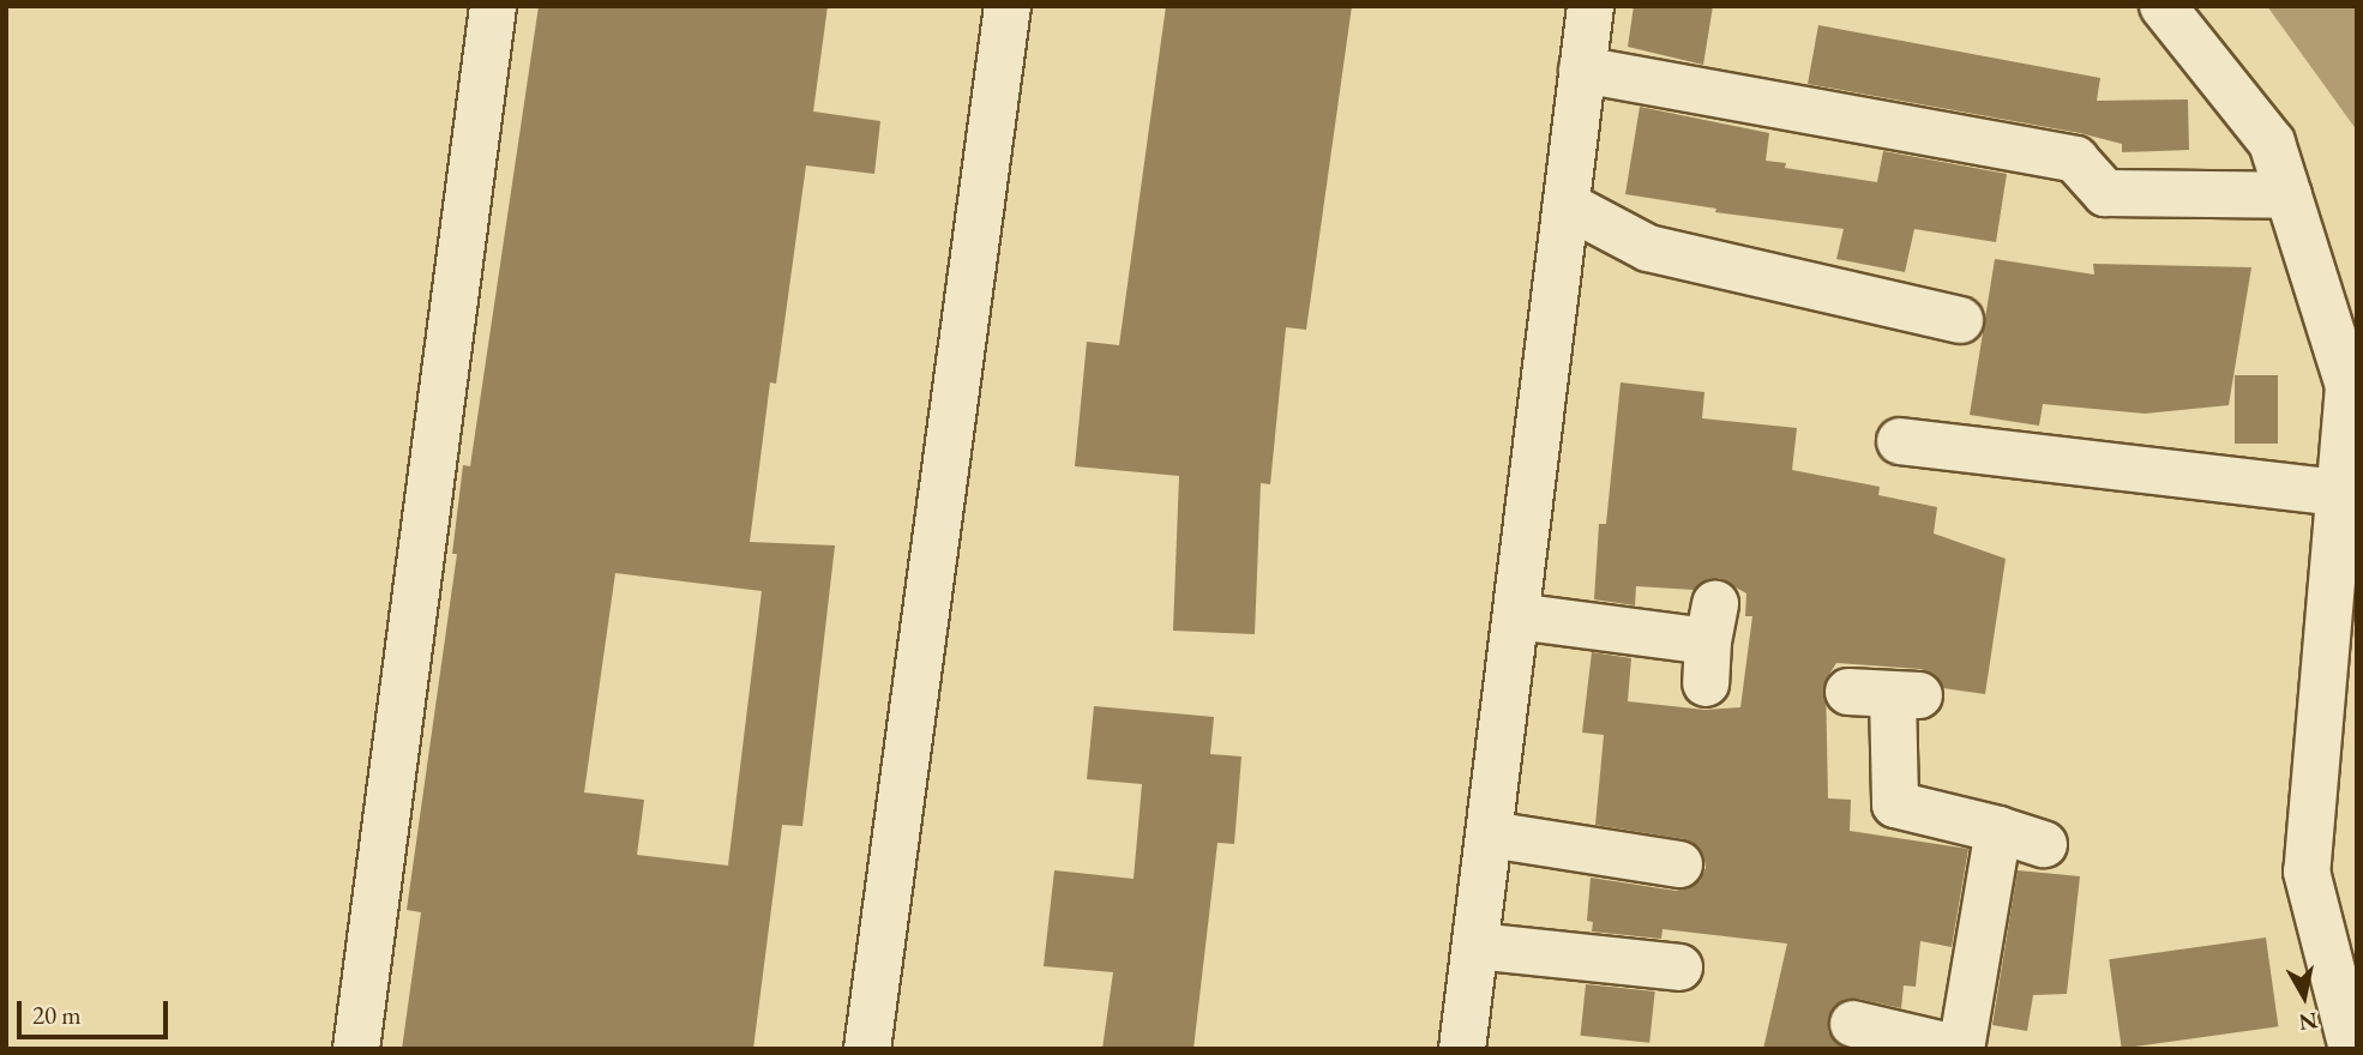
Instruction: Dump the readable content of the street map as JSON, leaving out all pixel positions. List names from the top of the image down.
{
  "scale_bar": "20 m",
  "north": "bottom"
}
